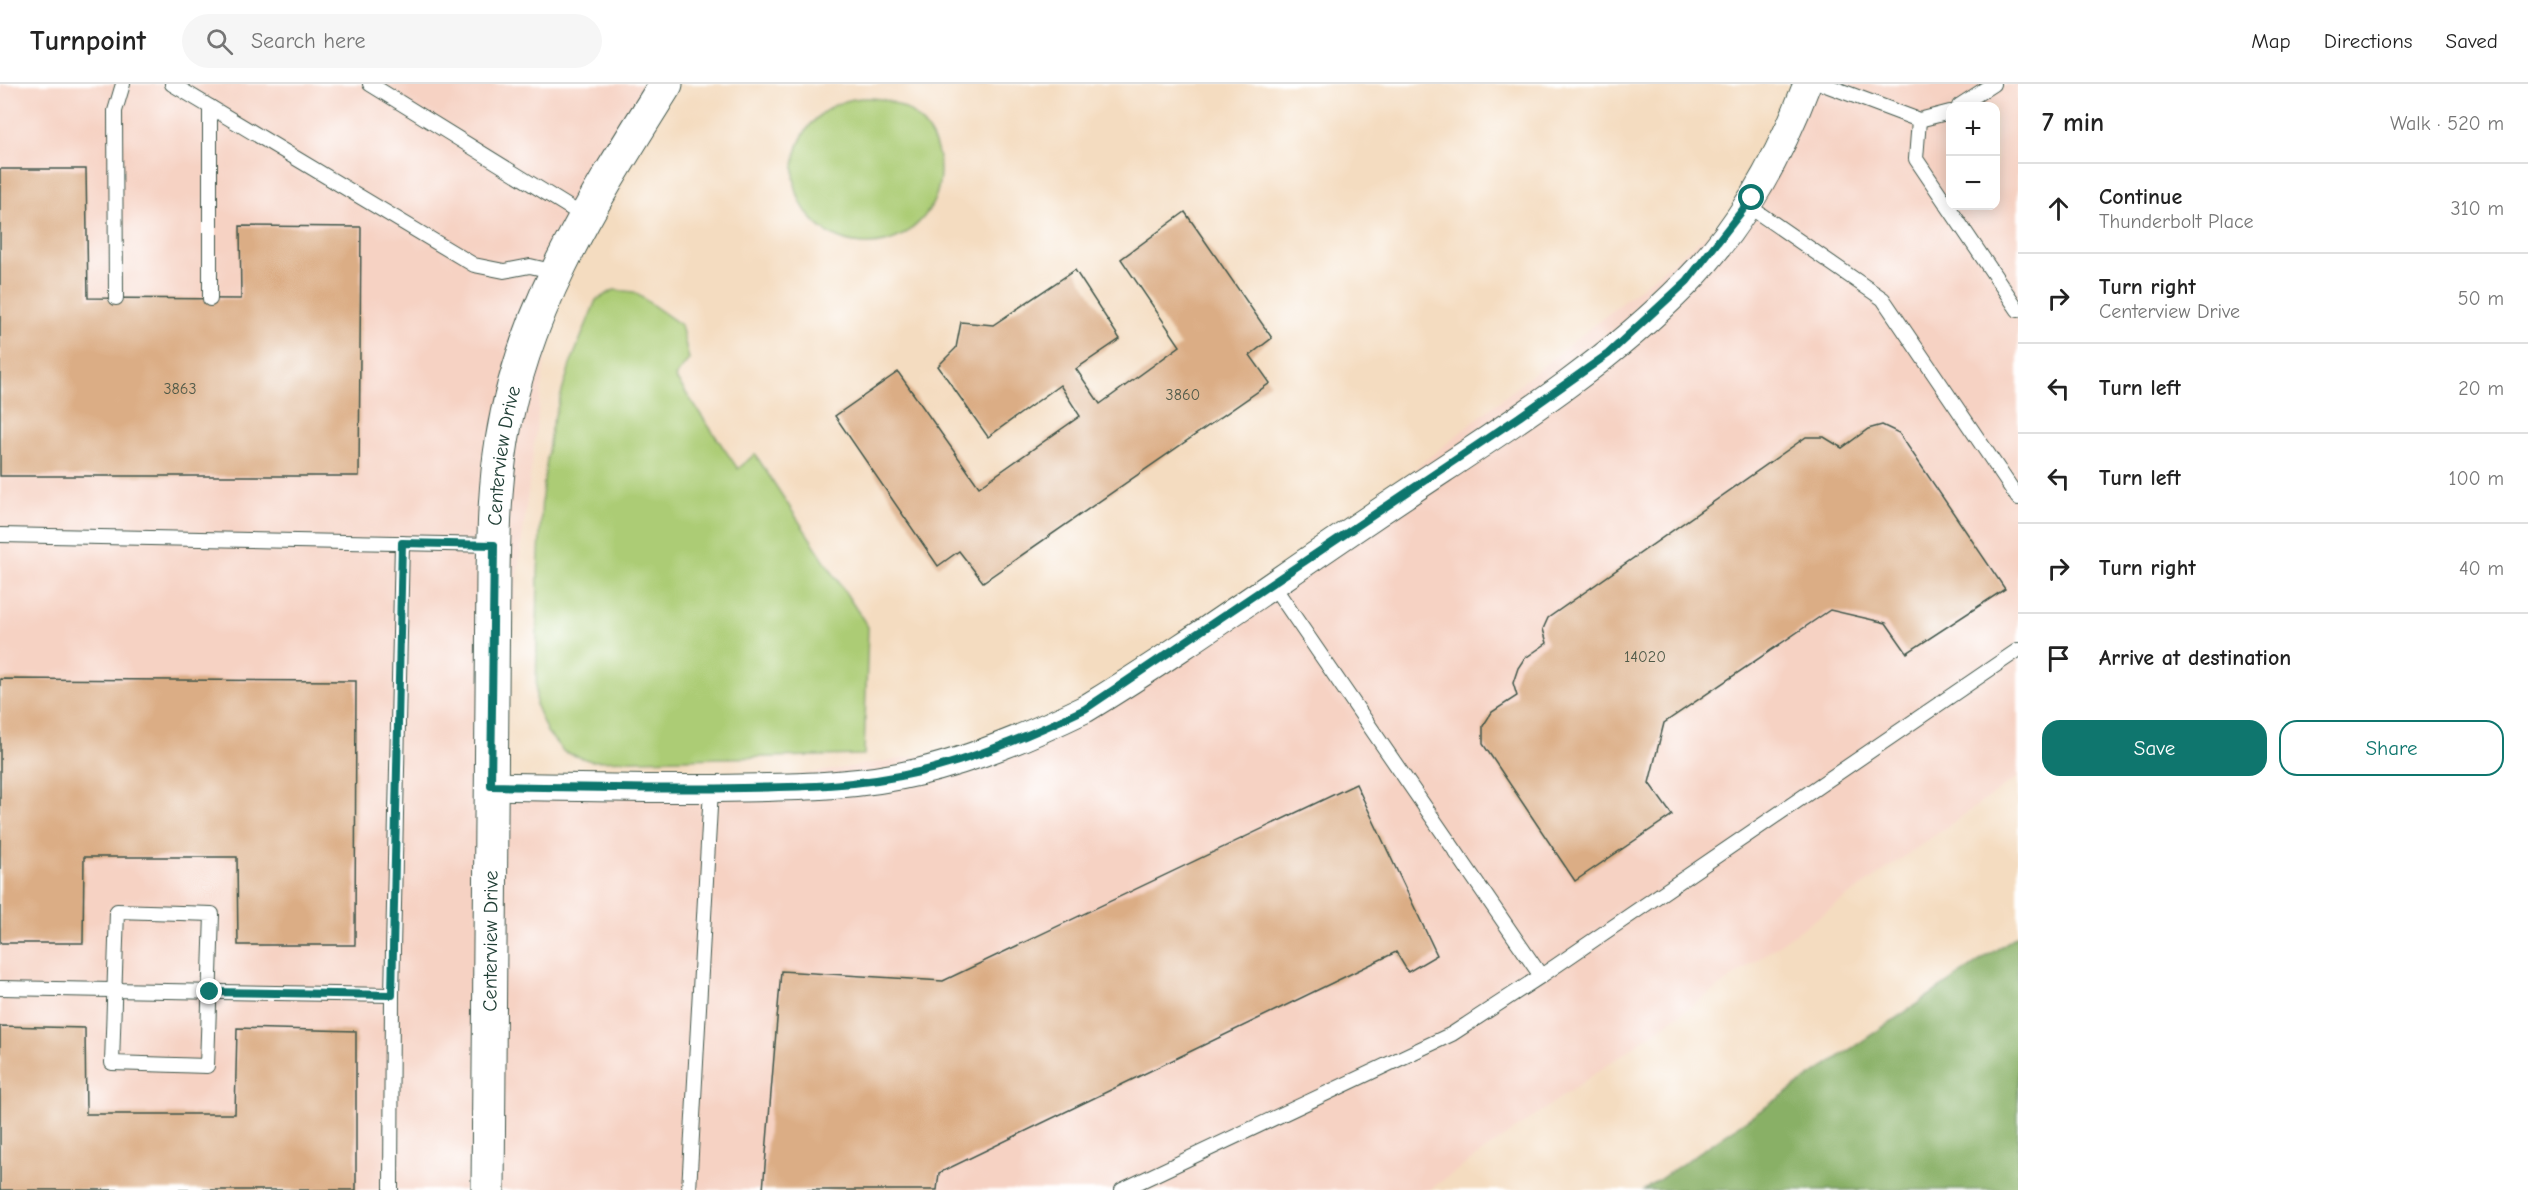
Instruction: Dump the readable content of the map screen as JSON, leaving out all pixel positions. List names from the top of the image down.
{
  "streets": {
    "street": ["Centerview Drive"]
  },
  "house_numbers": ["3863", "3860", "14020"],
  "page": {
    "header": "Turnpoint",
    "search": "Search here",
    "nav": ["Map", "Directions", "Saved"],
    "heading": ["7 min", "Walk · 520 m"],
    "map_buttons": ["+", "−"],
    "list": [
      ["Continue", "Thunderbolt Place", "310 m"],
      ["Turn right", "Centerview Drive", "50 m"],
      ["Turn left", "20 m"],
      ["Turn left", "100 m"],
      ["Turn right", "40 m"],
      "Arrive at destination"
    ],
    "buttons": ["Save", "Share"]
  }
}
